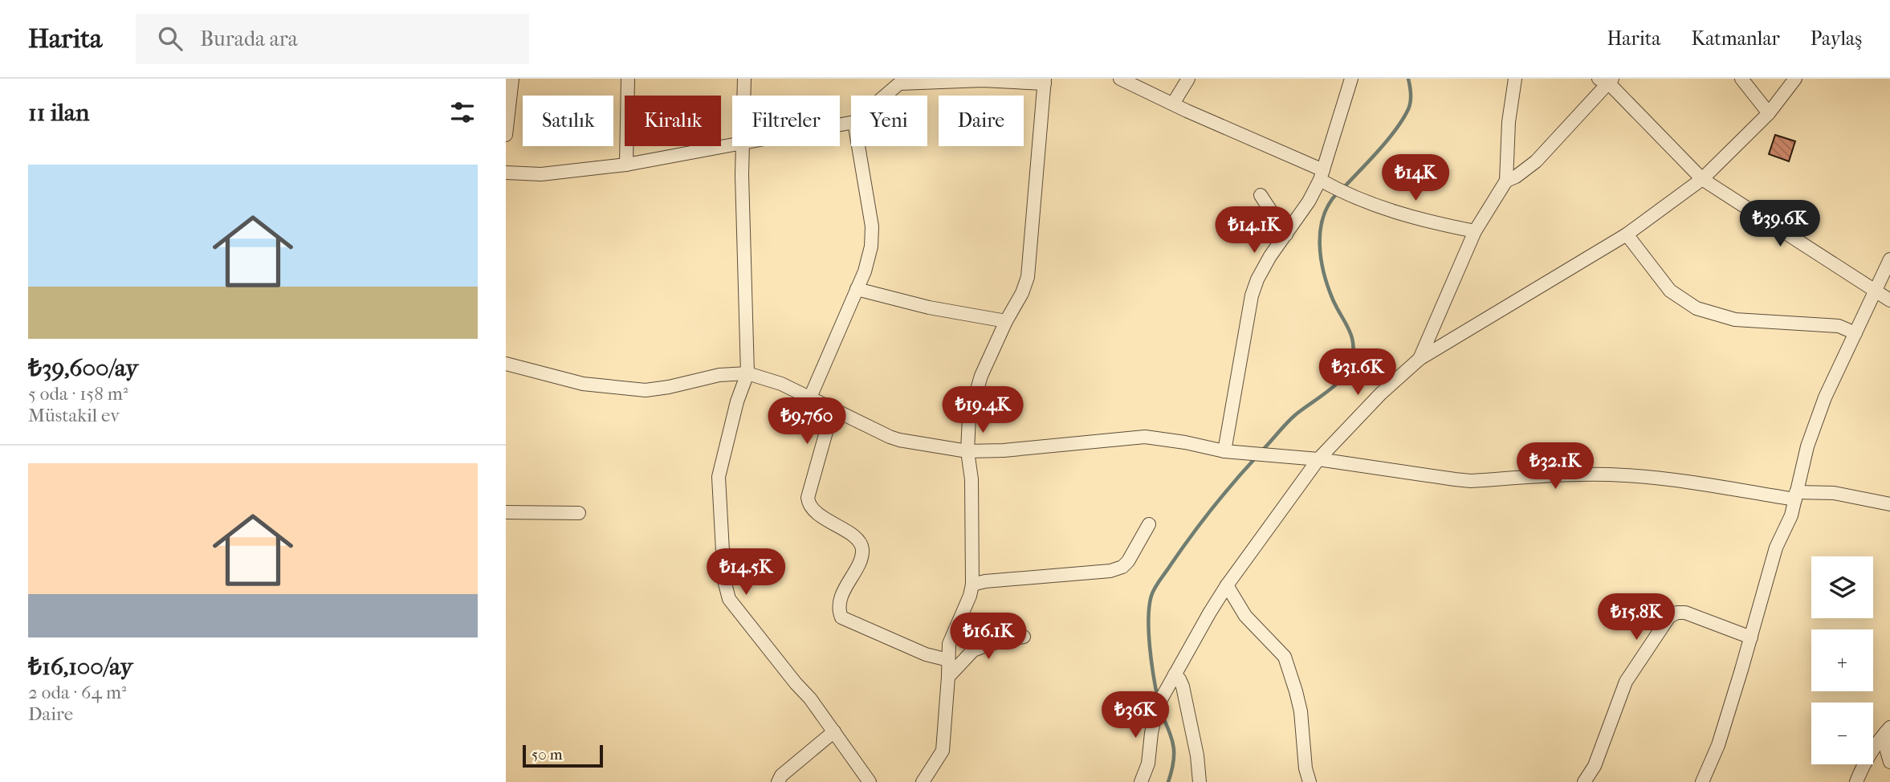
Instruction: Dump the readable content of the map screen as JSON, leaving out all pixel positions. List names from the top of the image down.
{
  "scale_bar": "50 m",
  "page": {
    "header": "Harita",
    "search": "Burada ara",
    "nav": ["Harita", "Katmanlar", "Paylaş"],
    "heading": "11 ilan",
    "chip": [
      "Satılık",
      "Kiralık",
      "Filtreler",
      "Yeni",
      "Daire"
    ],
    "list": [
      {
        "name": "₺39,600/ay",
        "note": "5 oda · 158 m² · Müstakil ev"
      },
      {
        "name": "₺16,100/ay",
        "note": "2 oda · 64 m² · Daire"
      }
    ],
    "price": [
      "₺14K",
      "₺39.6K",
      "₺14.1K",
      "₺31.6K",
      "₺19.4K",
      "₺9,760",
      "₺32.1K",
      "₺14.5K",
      "₺15.8K",
      "₺16.1K",
      "₺36K"
    ],
    "map_buttons": ["+", "−"],
    "scale": "50 m"
  }
}
